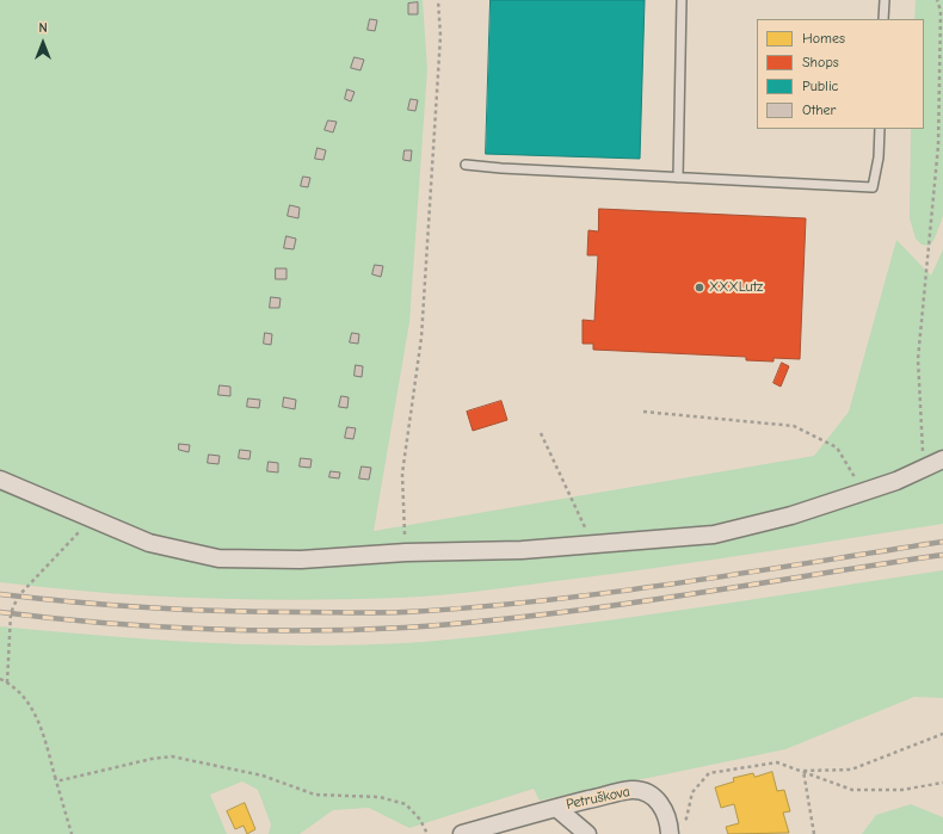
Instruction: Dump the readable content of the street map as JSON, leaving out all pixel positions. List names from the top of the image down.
{
  "streets": {
    "street": ["Petruškova"]
  },
  "places": ["XXXLutz"],
  "legend": [
    "Homes",
    "Shops",
    "Public",
    "Other"
  ],
  "north": "top"
}
